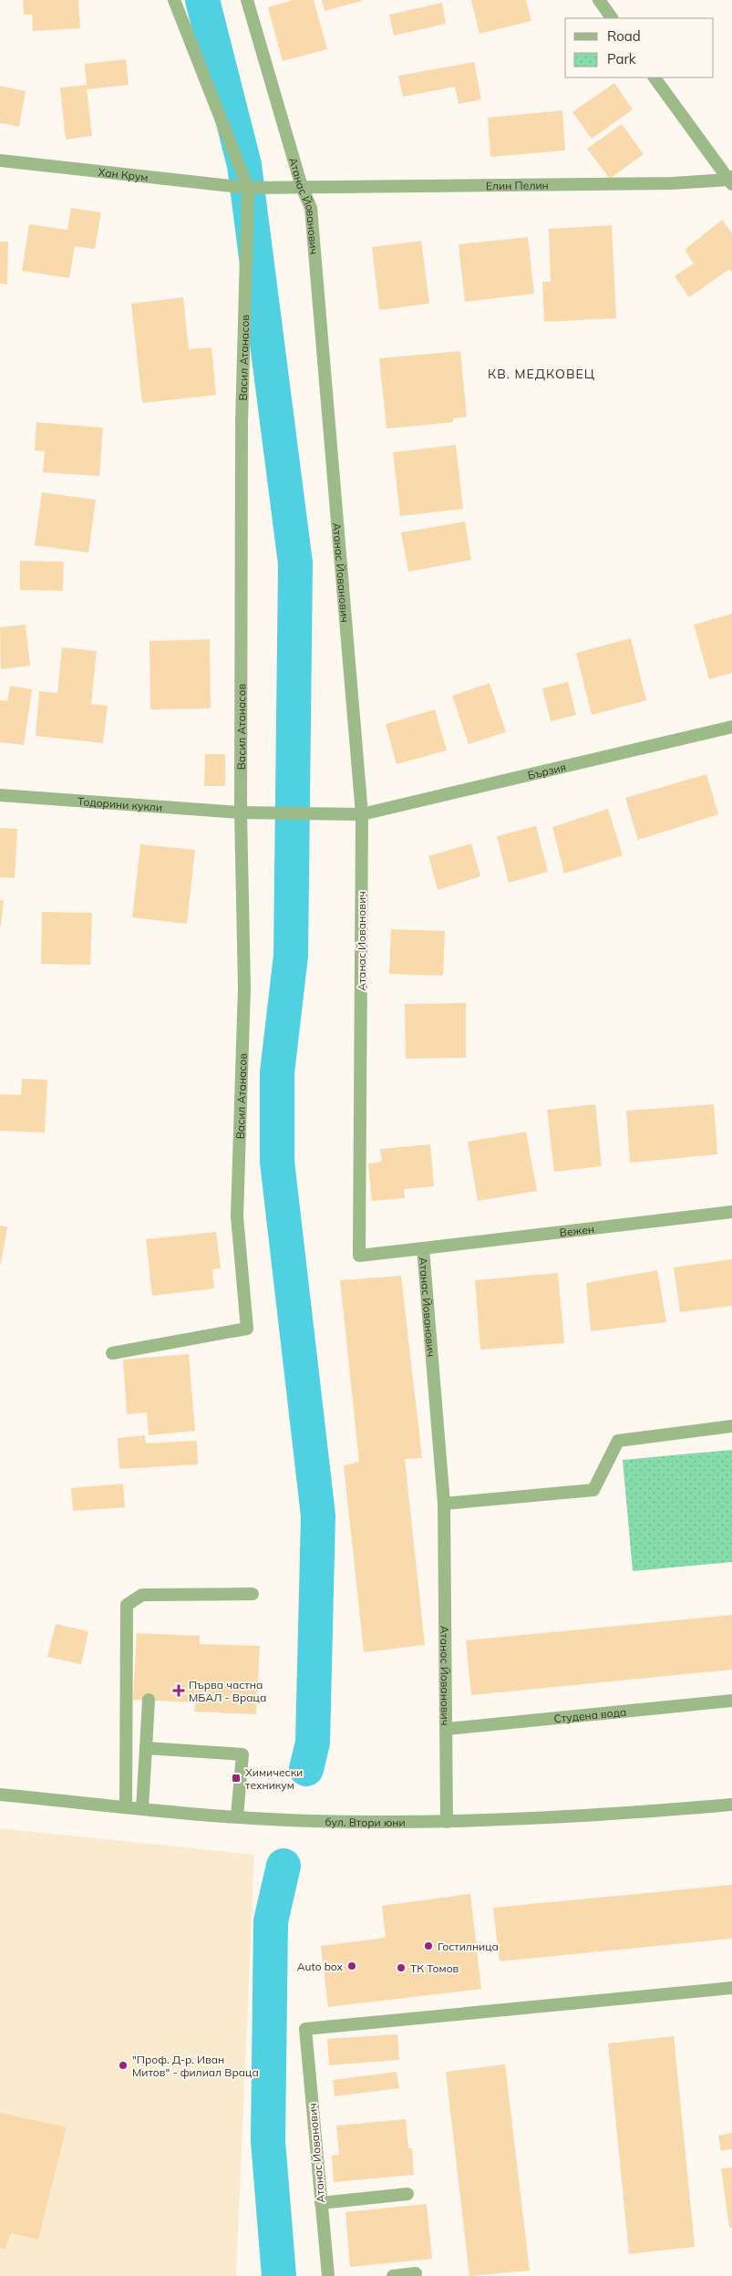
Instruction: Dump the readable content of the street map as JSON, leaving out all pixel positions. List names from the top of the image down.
{
  "streets": {
    "street": [
      "Хан Крум",
      "Елин Пелин",
      "Атанас Йованович",
      "Васил Атанасов",
      "Бързия",
      "Тодорини кукли",
      "Вежен",
      "Студена вода",
      "бул. Втори юни"
    ]
  },
  "crossings": [
    ["Хан Крум", "Елин Пелин"],
    ["Хан Крум", "Атанас Йованович"],
    ["Хан Крум", "Васил Атанасов"],
    ["Елин Пелин", "Атанас Йованович"],
    ["Атанас Йованович", "Бързия"],
    ["Атанас Йованович", "Вежен"],
    ["Атанас Йованович", "Студена вода"],
    ["Атанас Йованович", "бул. Втори юни"],
    ["Васил Атанасов", "Бързия"],
    ["Васил Атанасов", "Тодорини кукли"],
    ["Бързия", "Тодорини кукли"]
  ],
  "districts": ["КВ. МЕДКОВЕЦ"],
  "places": {
    "health": ["Първа частна МБАЛ - Враца"],
    "transit": ["Химически техникум"],
    "other": [
      "Гостилница",
      "Auto box",
      "ТК Томов",
      "\"Проф. Д-р. Иван Митов\" - филиал Враца"
    ]
  },
  "legend": ["Road", "Park"]
}
